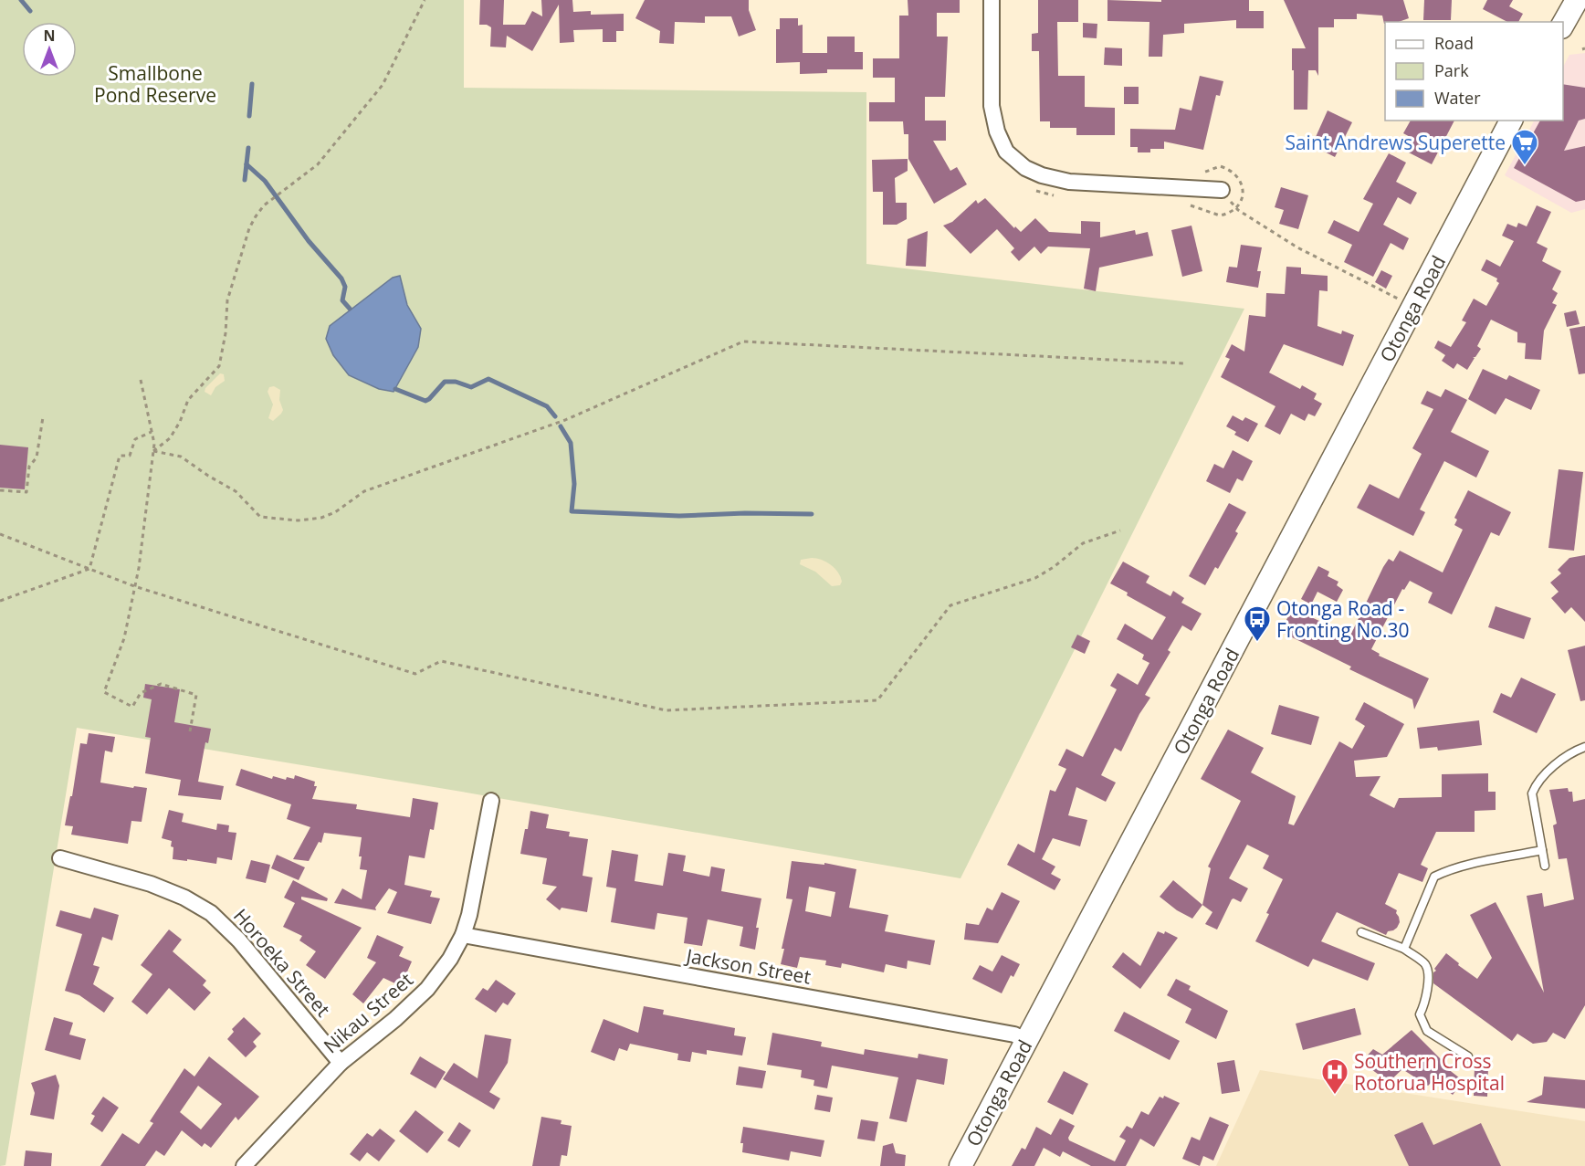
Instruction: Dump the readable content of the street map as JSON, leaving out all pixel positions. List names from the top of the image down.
{
  "streets": {
    "street": [
      "Otonga Road",
      "Horoeka Street",
      "Jackson Street",
      "Nikau Street"
    ]
  },
  "crossings": [
    ["Otonga Road", "Jackson Street"],
    ["Horoeka Street", "Nikau Street"],
    ["Jackson Street", "Nikau Street"]
  ],
  "parks": ["Smallbone Pond Reserve"],
  "places": {
    "supermarket": ["Saint Andrews Superette"],
    "bus stop": ["Otonga Road - Fronting No.30"],
    "hospital": ["Southern Cross Rotorua Hospital"]
  },
  "legend": ["Road", "Park", "Water"],
  "north": "top"
}
